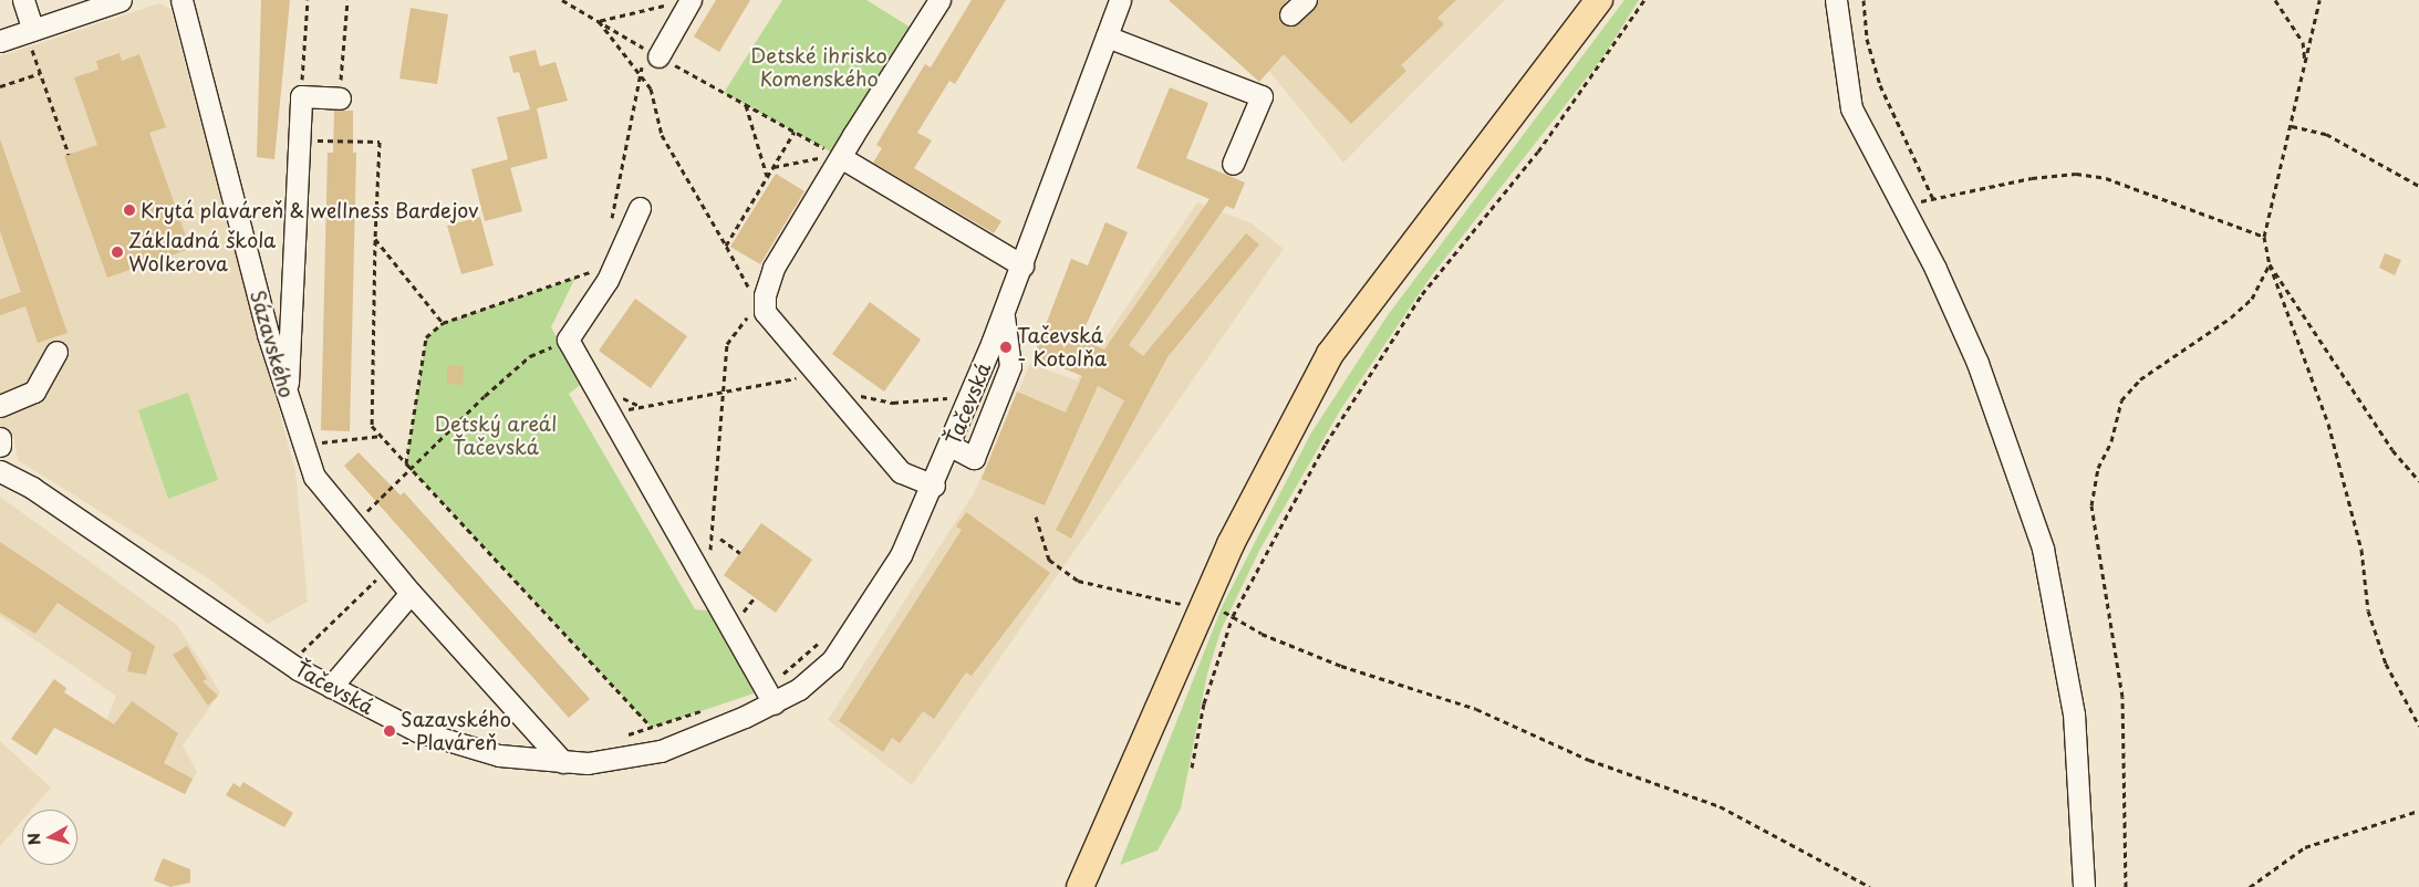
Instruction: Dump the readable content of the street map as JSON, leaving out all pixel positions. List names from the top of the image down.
{
  "streets": {
    "street": ["Sázavského", "Ťačevská"]
  },
  "crossings": [
    ["Sázavského", "Ťačevská"]
  ],
  "parks": ["Detské ihrisko Komenského", "Detský areál Ťačevská"],
  "places": [
    "Krytá plaváreň & wellness Bardejov",
    "Základná škola Wolkerova",
    "Tačevská - Kotolňa",
    "Sazavského - Plaváreň"
  ],
  "north": "left"
}
